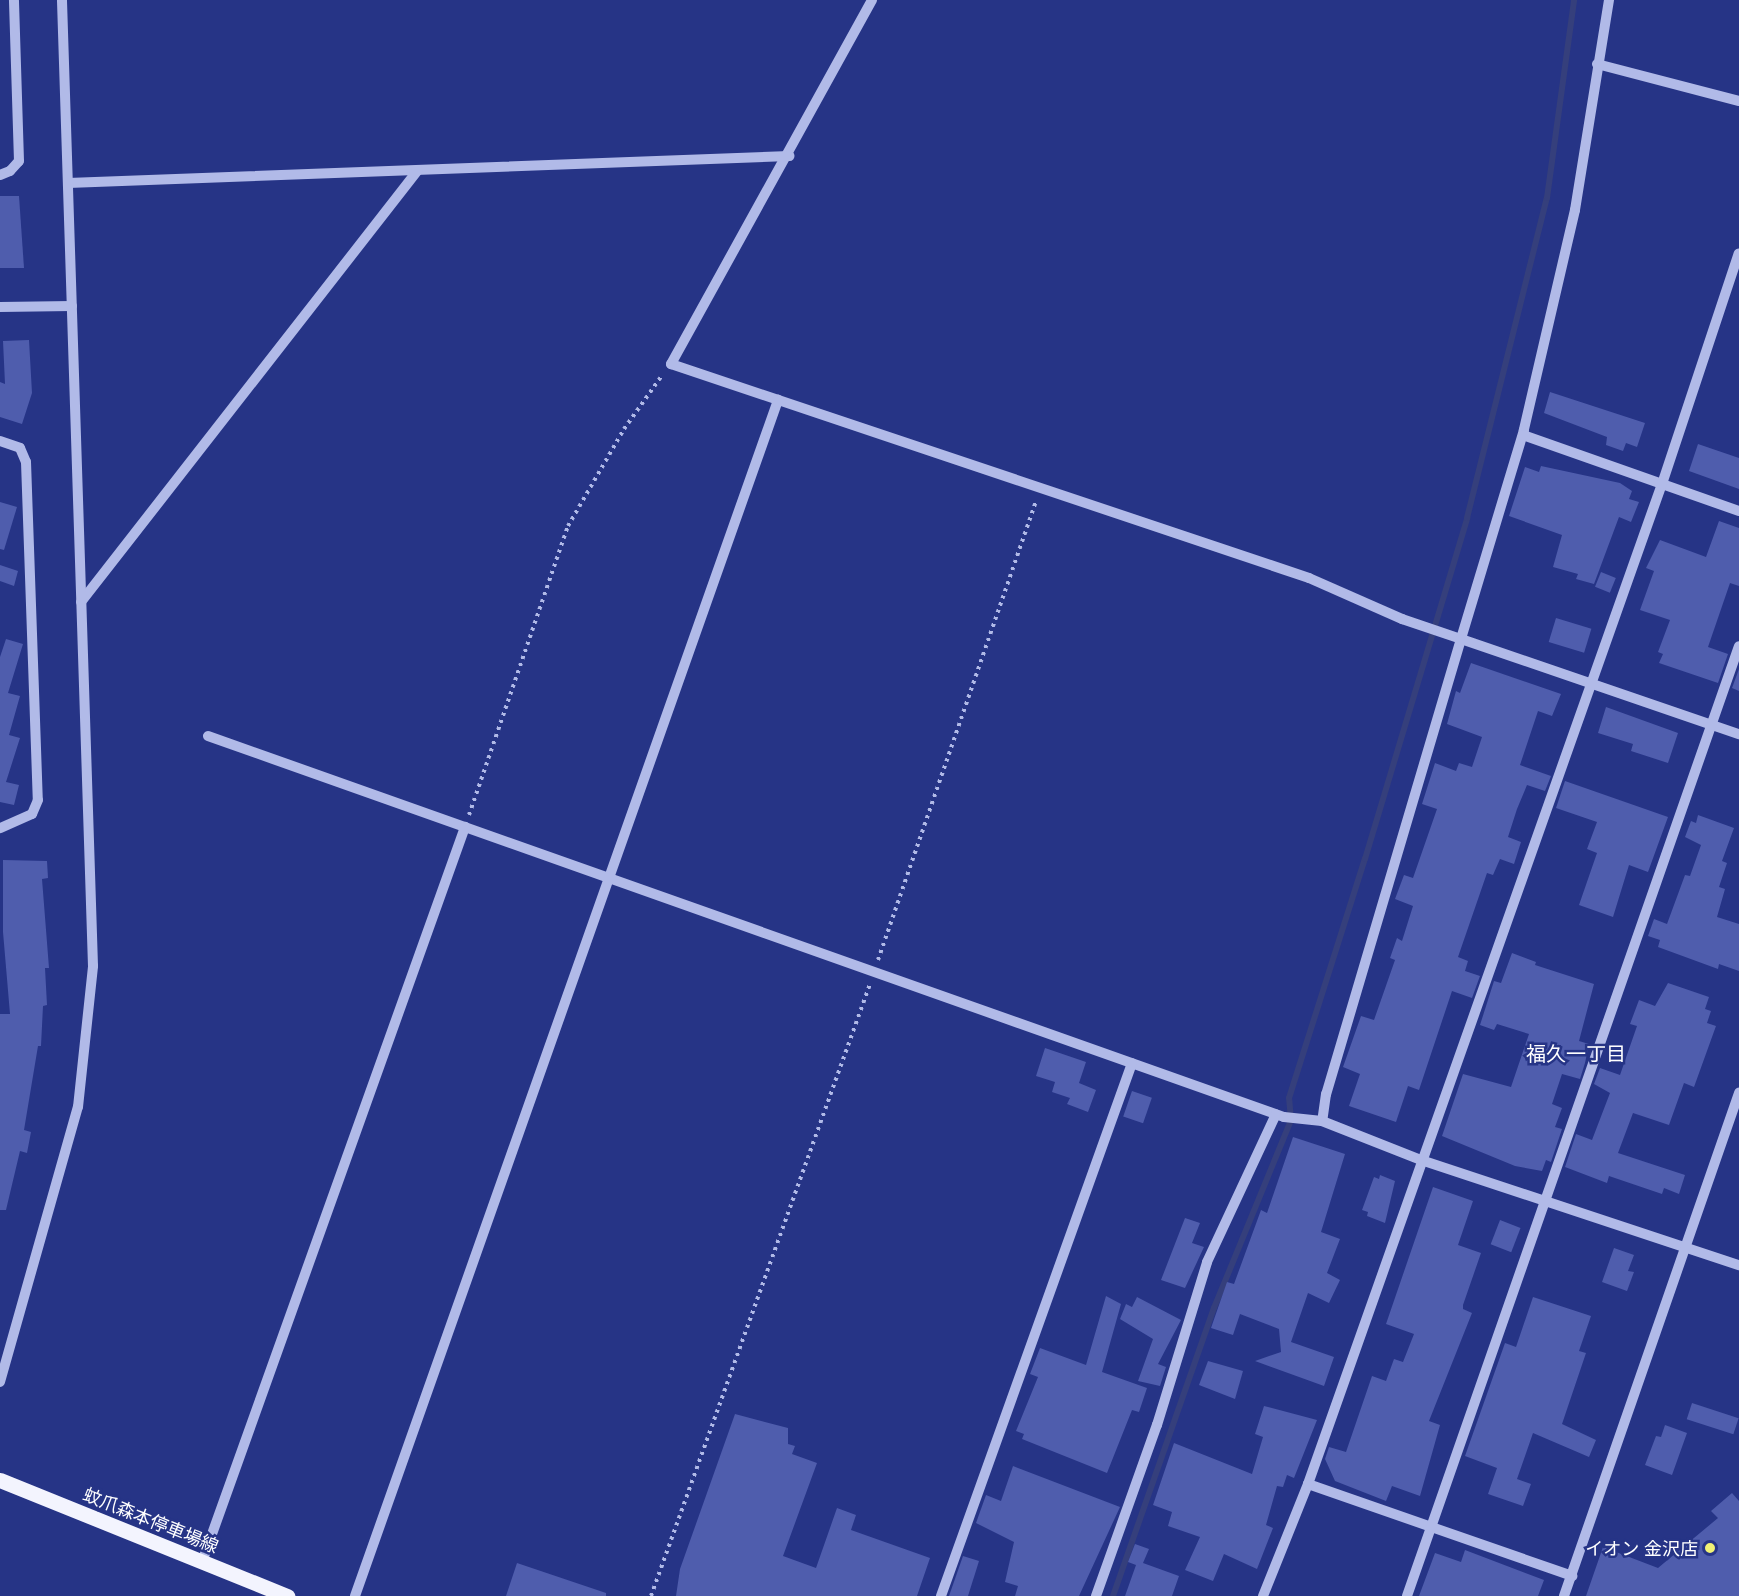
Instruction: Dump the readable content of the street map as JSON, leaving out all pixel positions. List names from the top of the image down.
{
  "streets": {
    "main road": ["蚊爪森本停車場線"]
  },
  "districts": ["福久一丁目"],
  "places": ["イオン 金沢店"]
}
